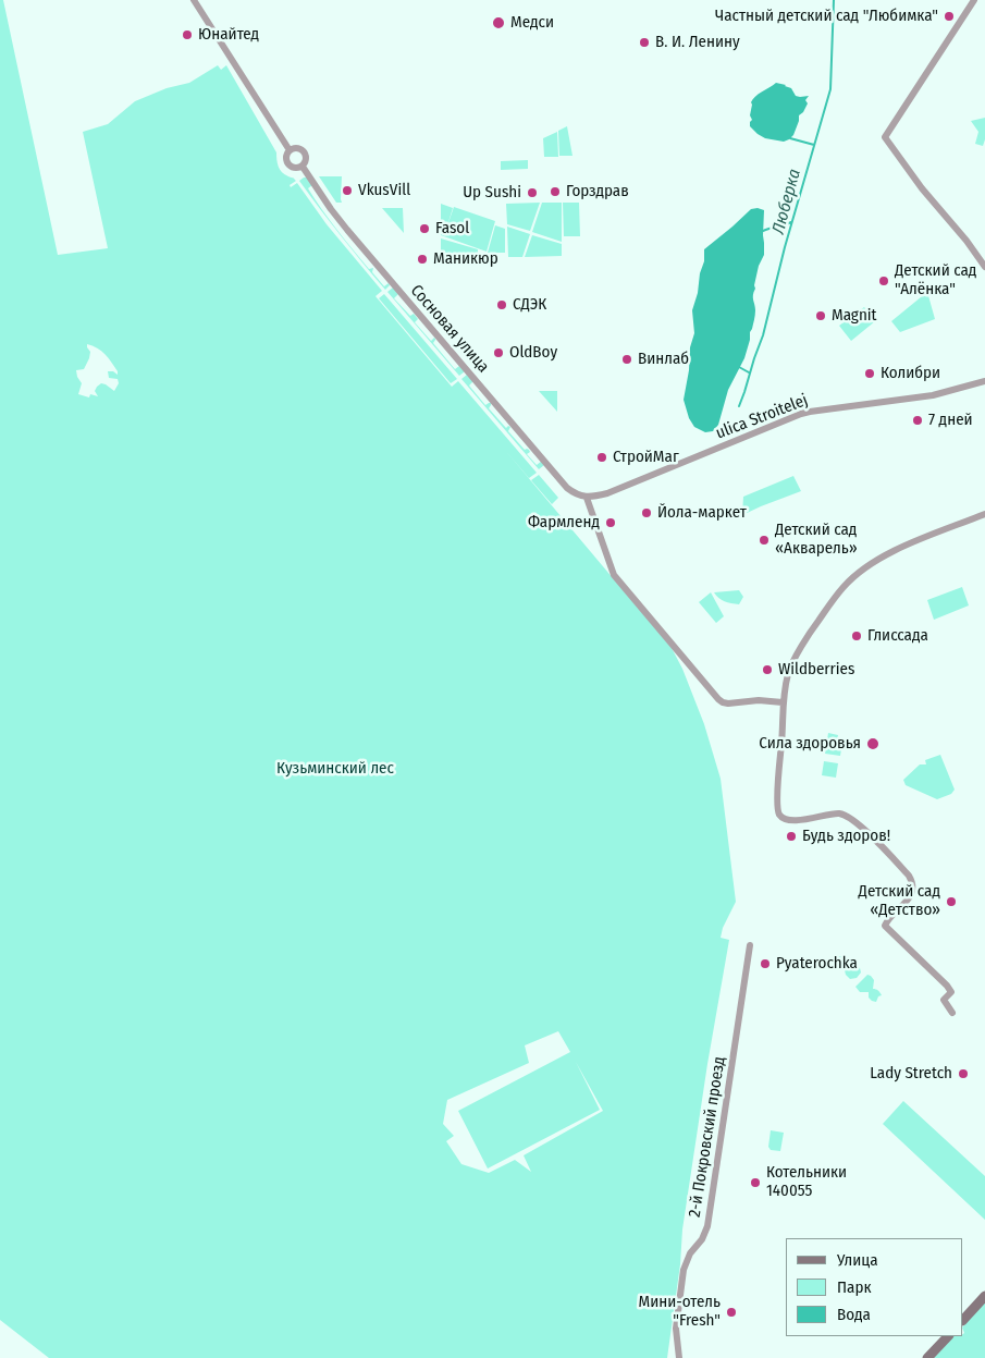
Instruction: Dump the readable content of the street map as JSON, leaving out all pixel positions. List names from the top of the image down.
{
  "streets": {
    "street": ["Сосновая улица", "ulica Stroitelej", "2-й Покровский проезд"]
  },
  "crossings": [
    ["Сосновая улица", "ulica Stroitelej"]
  ],
  "water": ["Люберка"],
  "parks": ["Кузьминский лес"],
  "places": [
    "Частный детский сад \"Любимка\"",
    "Медси",
    "Юнайтед",
    "В. И. Ленину",
    "VkusVill",
    "Горздрав",
    "Up Sushi",
    "Fasol",
    "Маникюр",
    "Детский сад \"Алёнка\"",
    "СДЭК",
    "Magnit",
    "OldBoy",
    "Винлаб",
    "Колибри",
    "7 дней",
    "СтройМаг",
    "Йола-маркет",
    "Фармленд",
    "Детский сад «Акварель»",
    "Глиссада",
    "Wildberries",
    "Сила здоровья",
    "Будь здоров!",
    "Детский сад «Детство»",
    "Pyaterochka",
    "Lady Stretch",
    "Котельники 140055",
    "Мини-отель \"Fresh\""
  ],
  "legend": ["Улица", "Парк", "Вода"]
}
